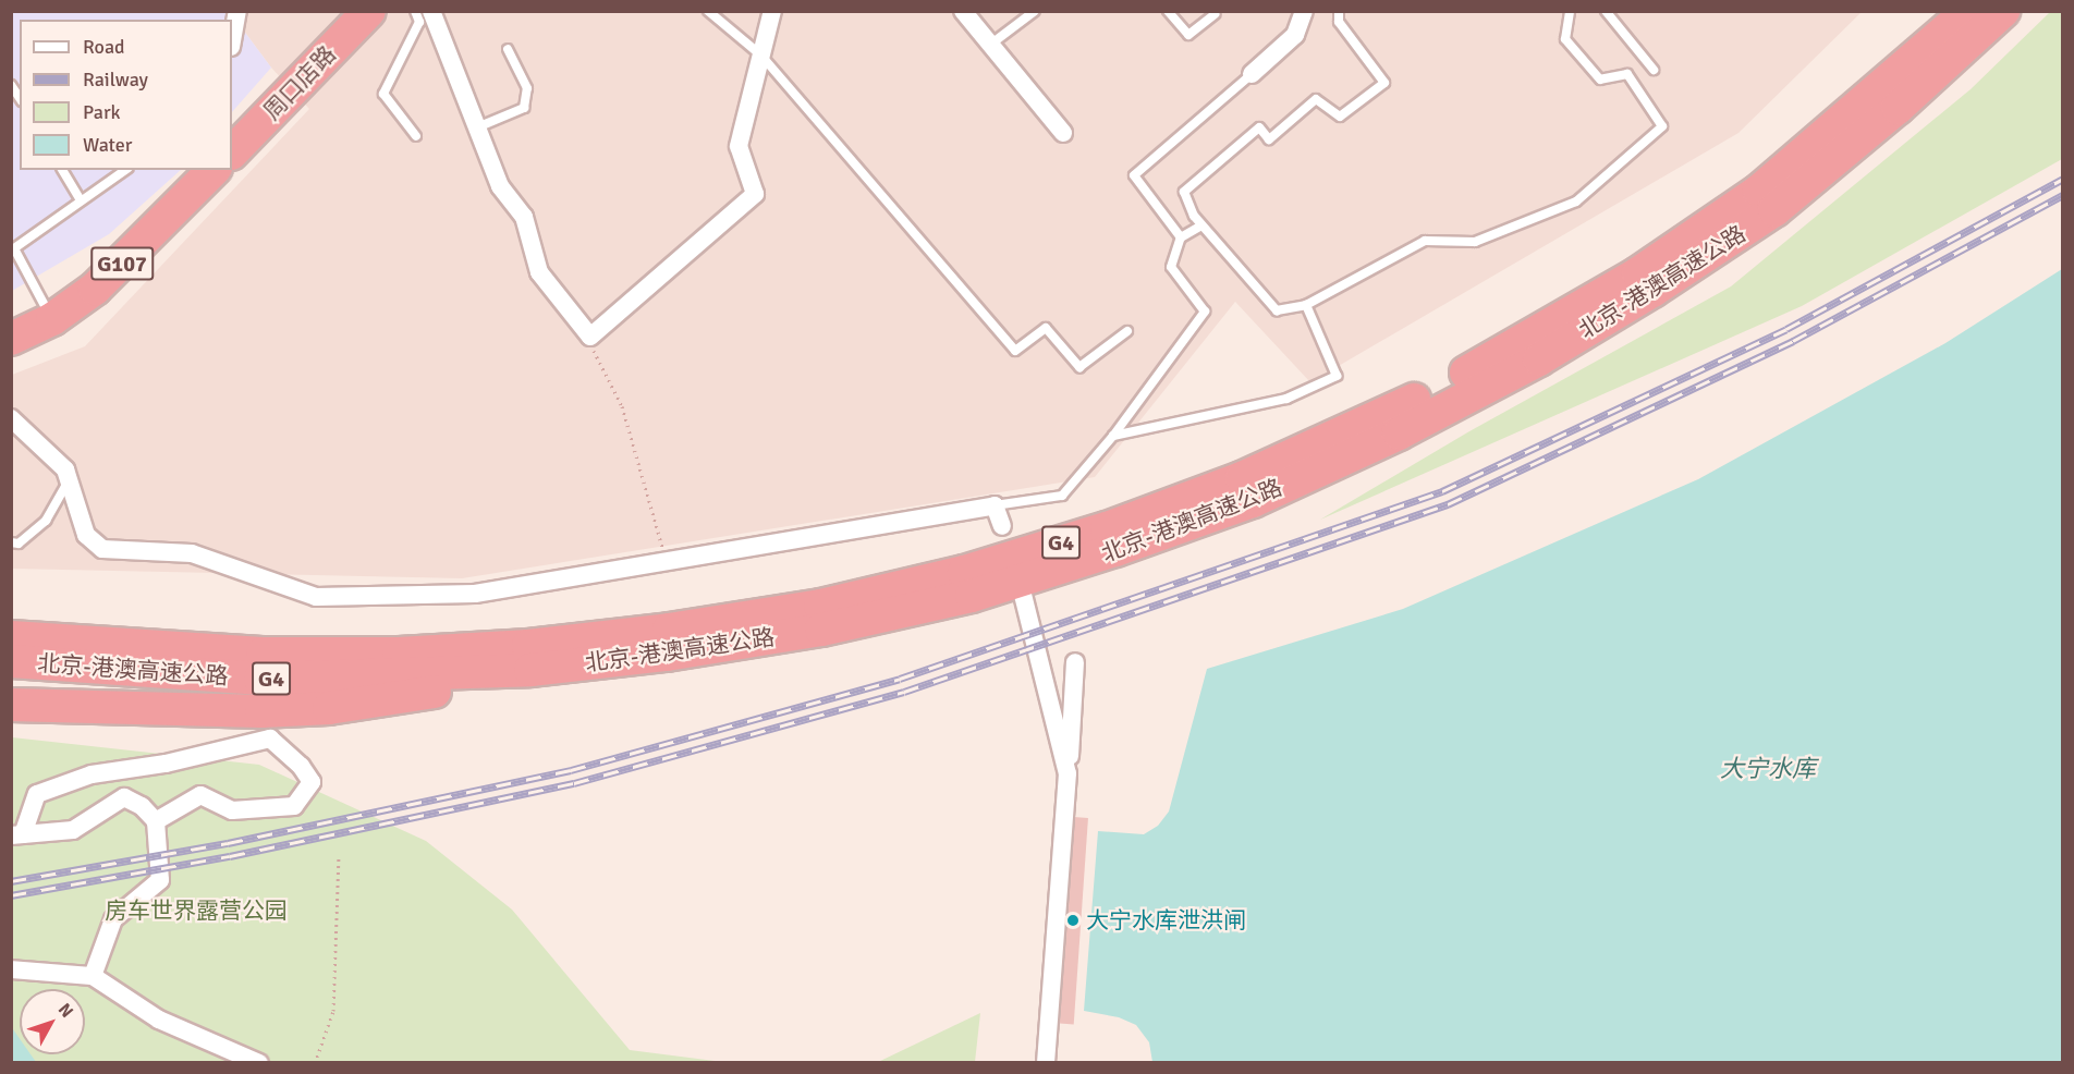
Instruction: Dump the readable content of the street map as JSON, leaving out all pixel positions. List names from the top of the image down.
{
  "streets": {
    "highway": [
      "周口店路",
      "G107",
      "北京-港澳高速公路",
      "G4"
    ]
  },
  "water": ["大宁水库"],
  "parks": ["房车世界露营公园"],
  "places": ["大宁水库泄洪闸"],
  "legend": [
    "Road",
    "Railway",
    "Park",
    "Water"
  ],
  "north": "top right"
}
